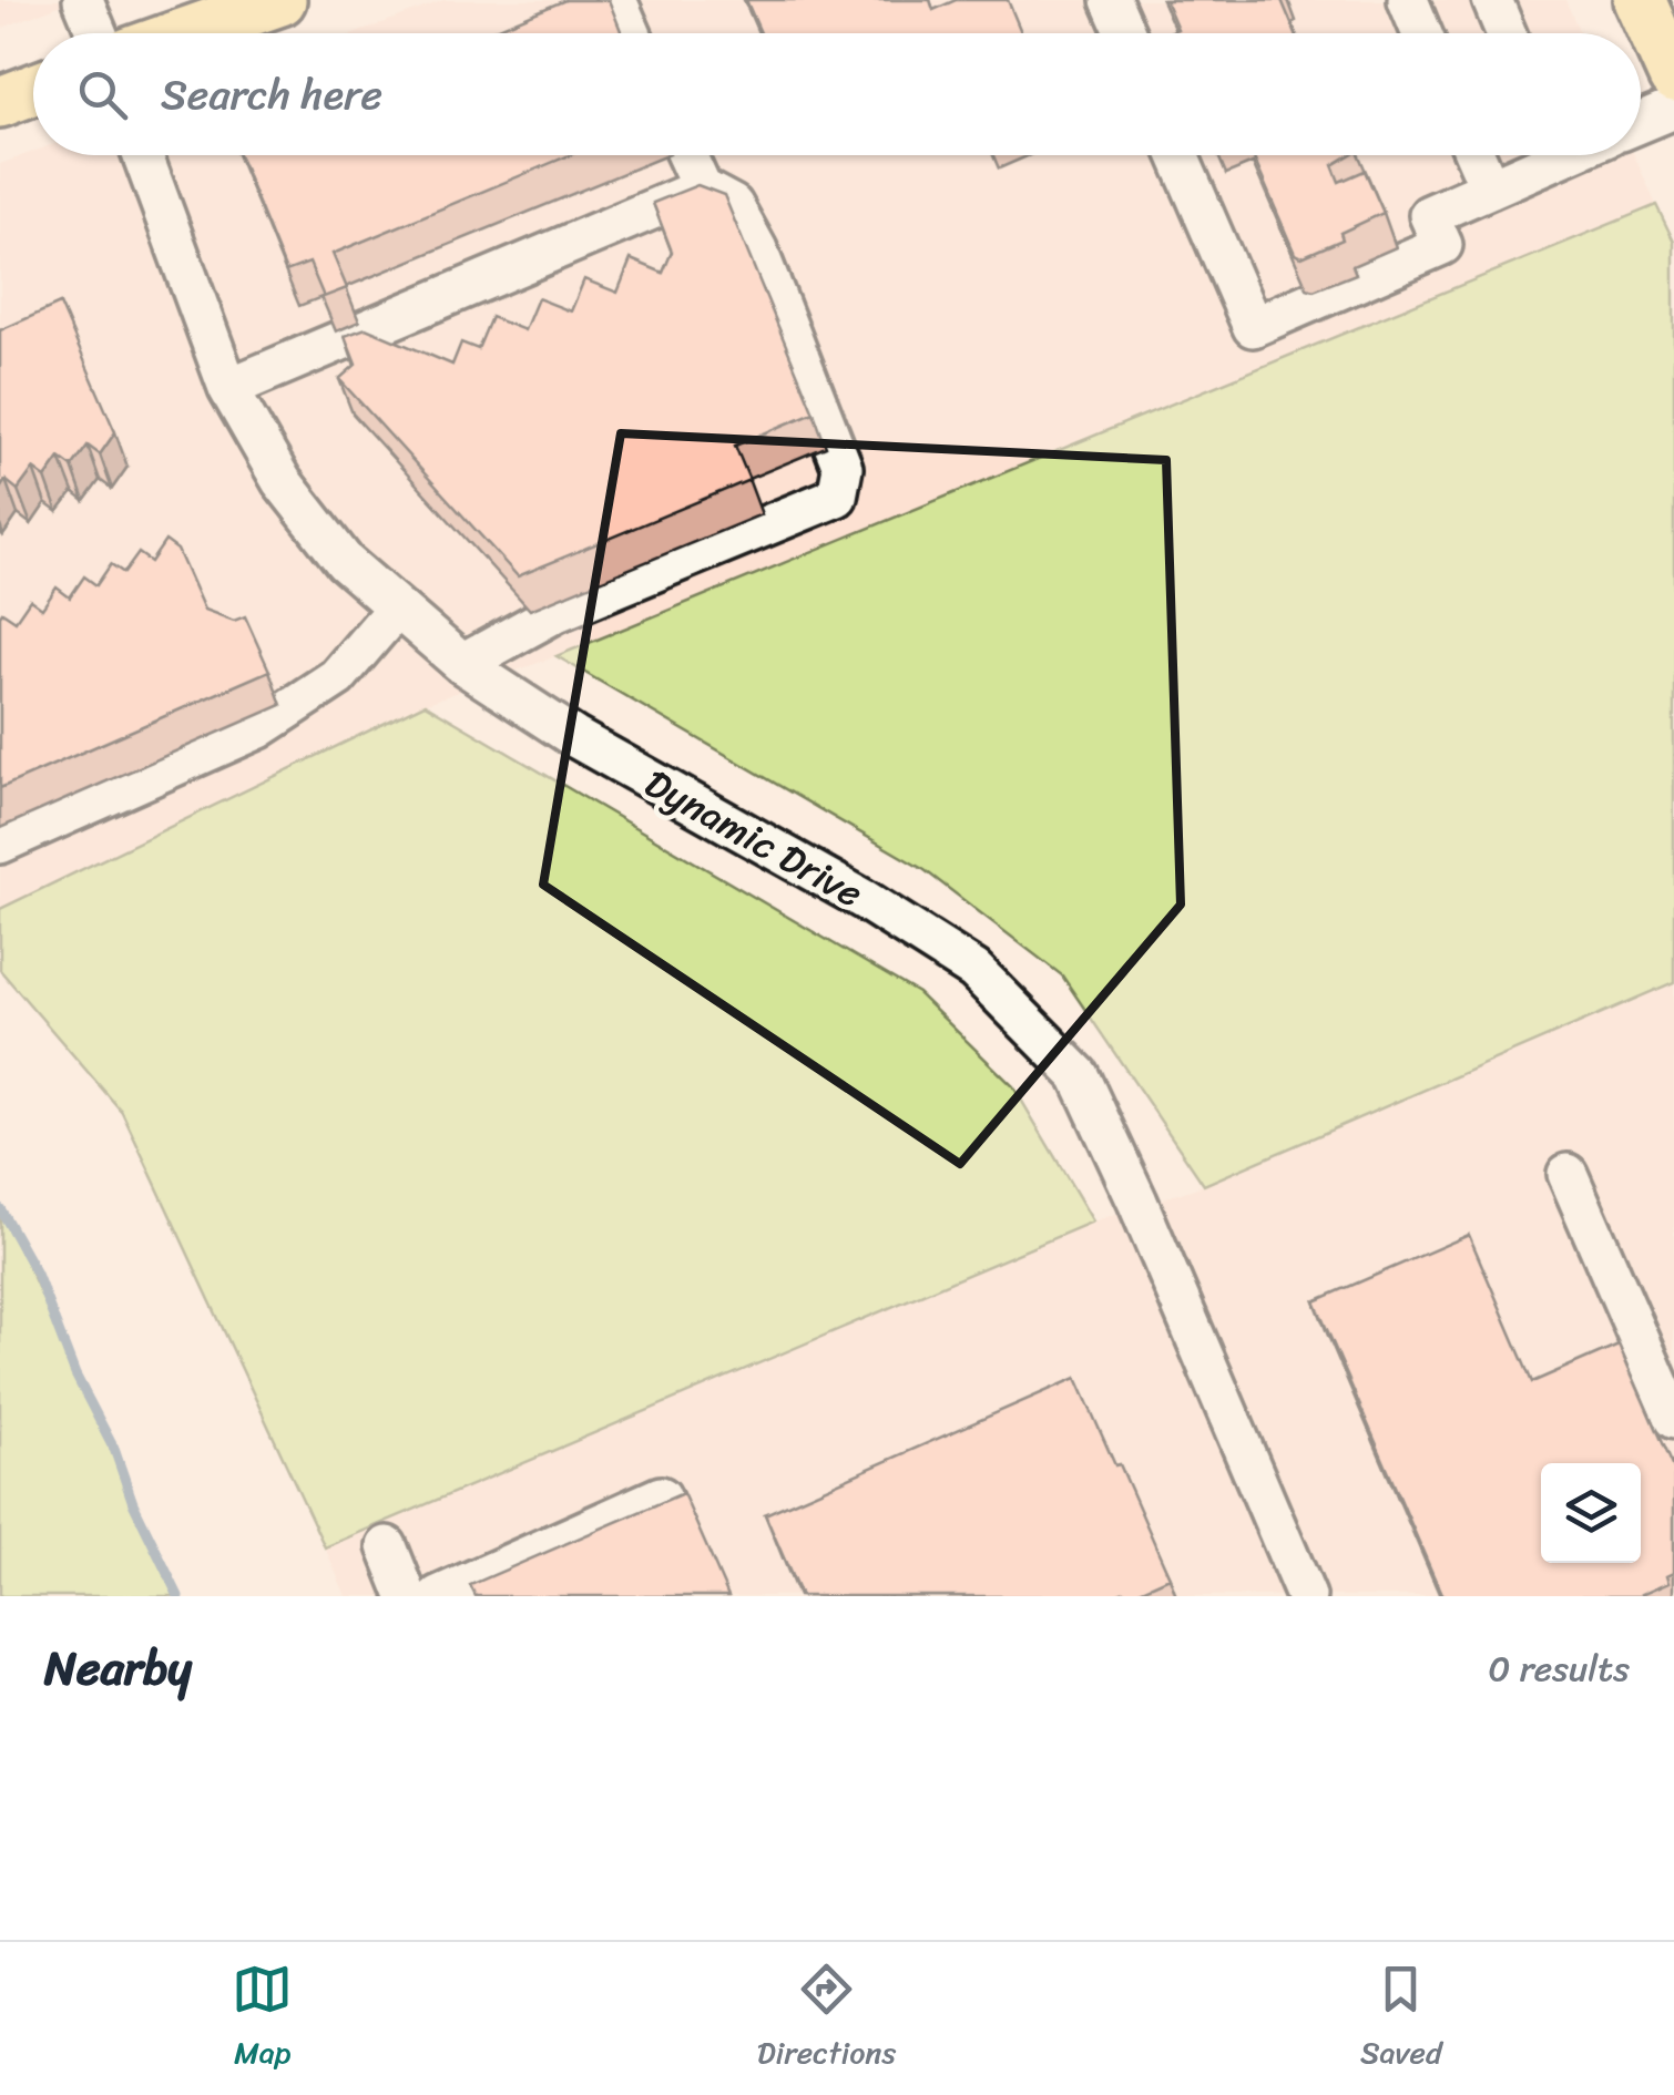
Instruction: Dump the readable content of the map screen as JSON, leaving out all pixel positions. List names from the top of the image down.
{
  "streets": {
    "street": ["Dynamic Drive"]
  },
  "page": {
    "search": "Search here",
    "heading": ["Nearby", "0 results"],
    "nav": ["Map", "Directions", "Saved"]
  }
}
